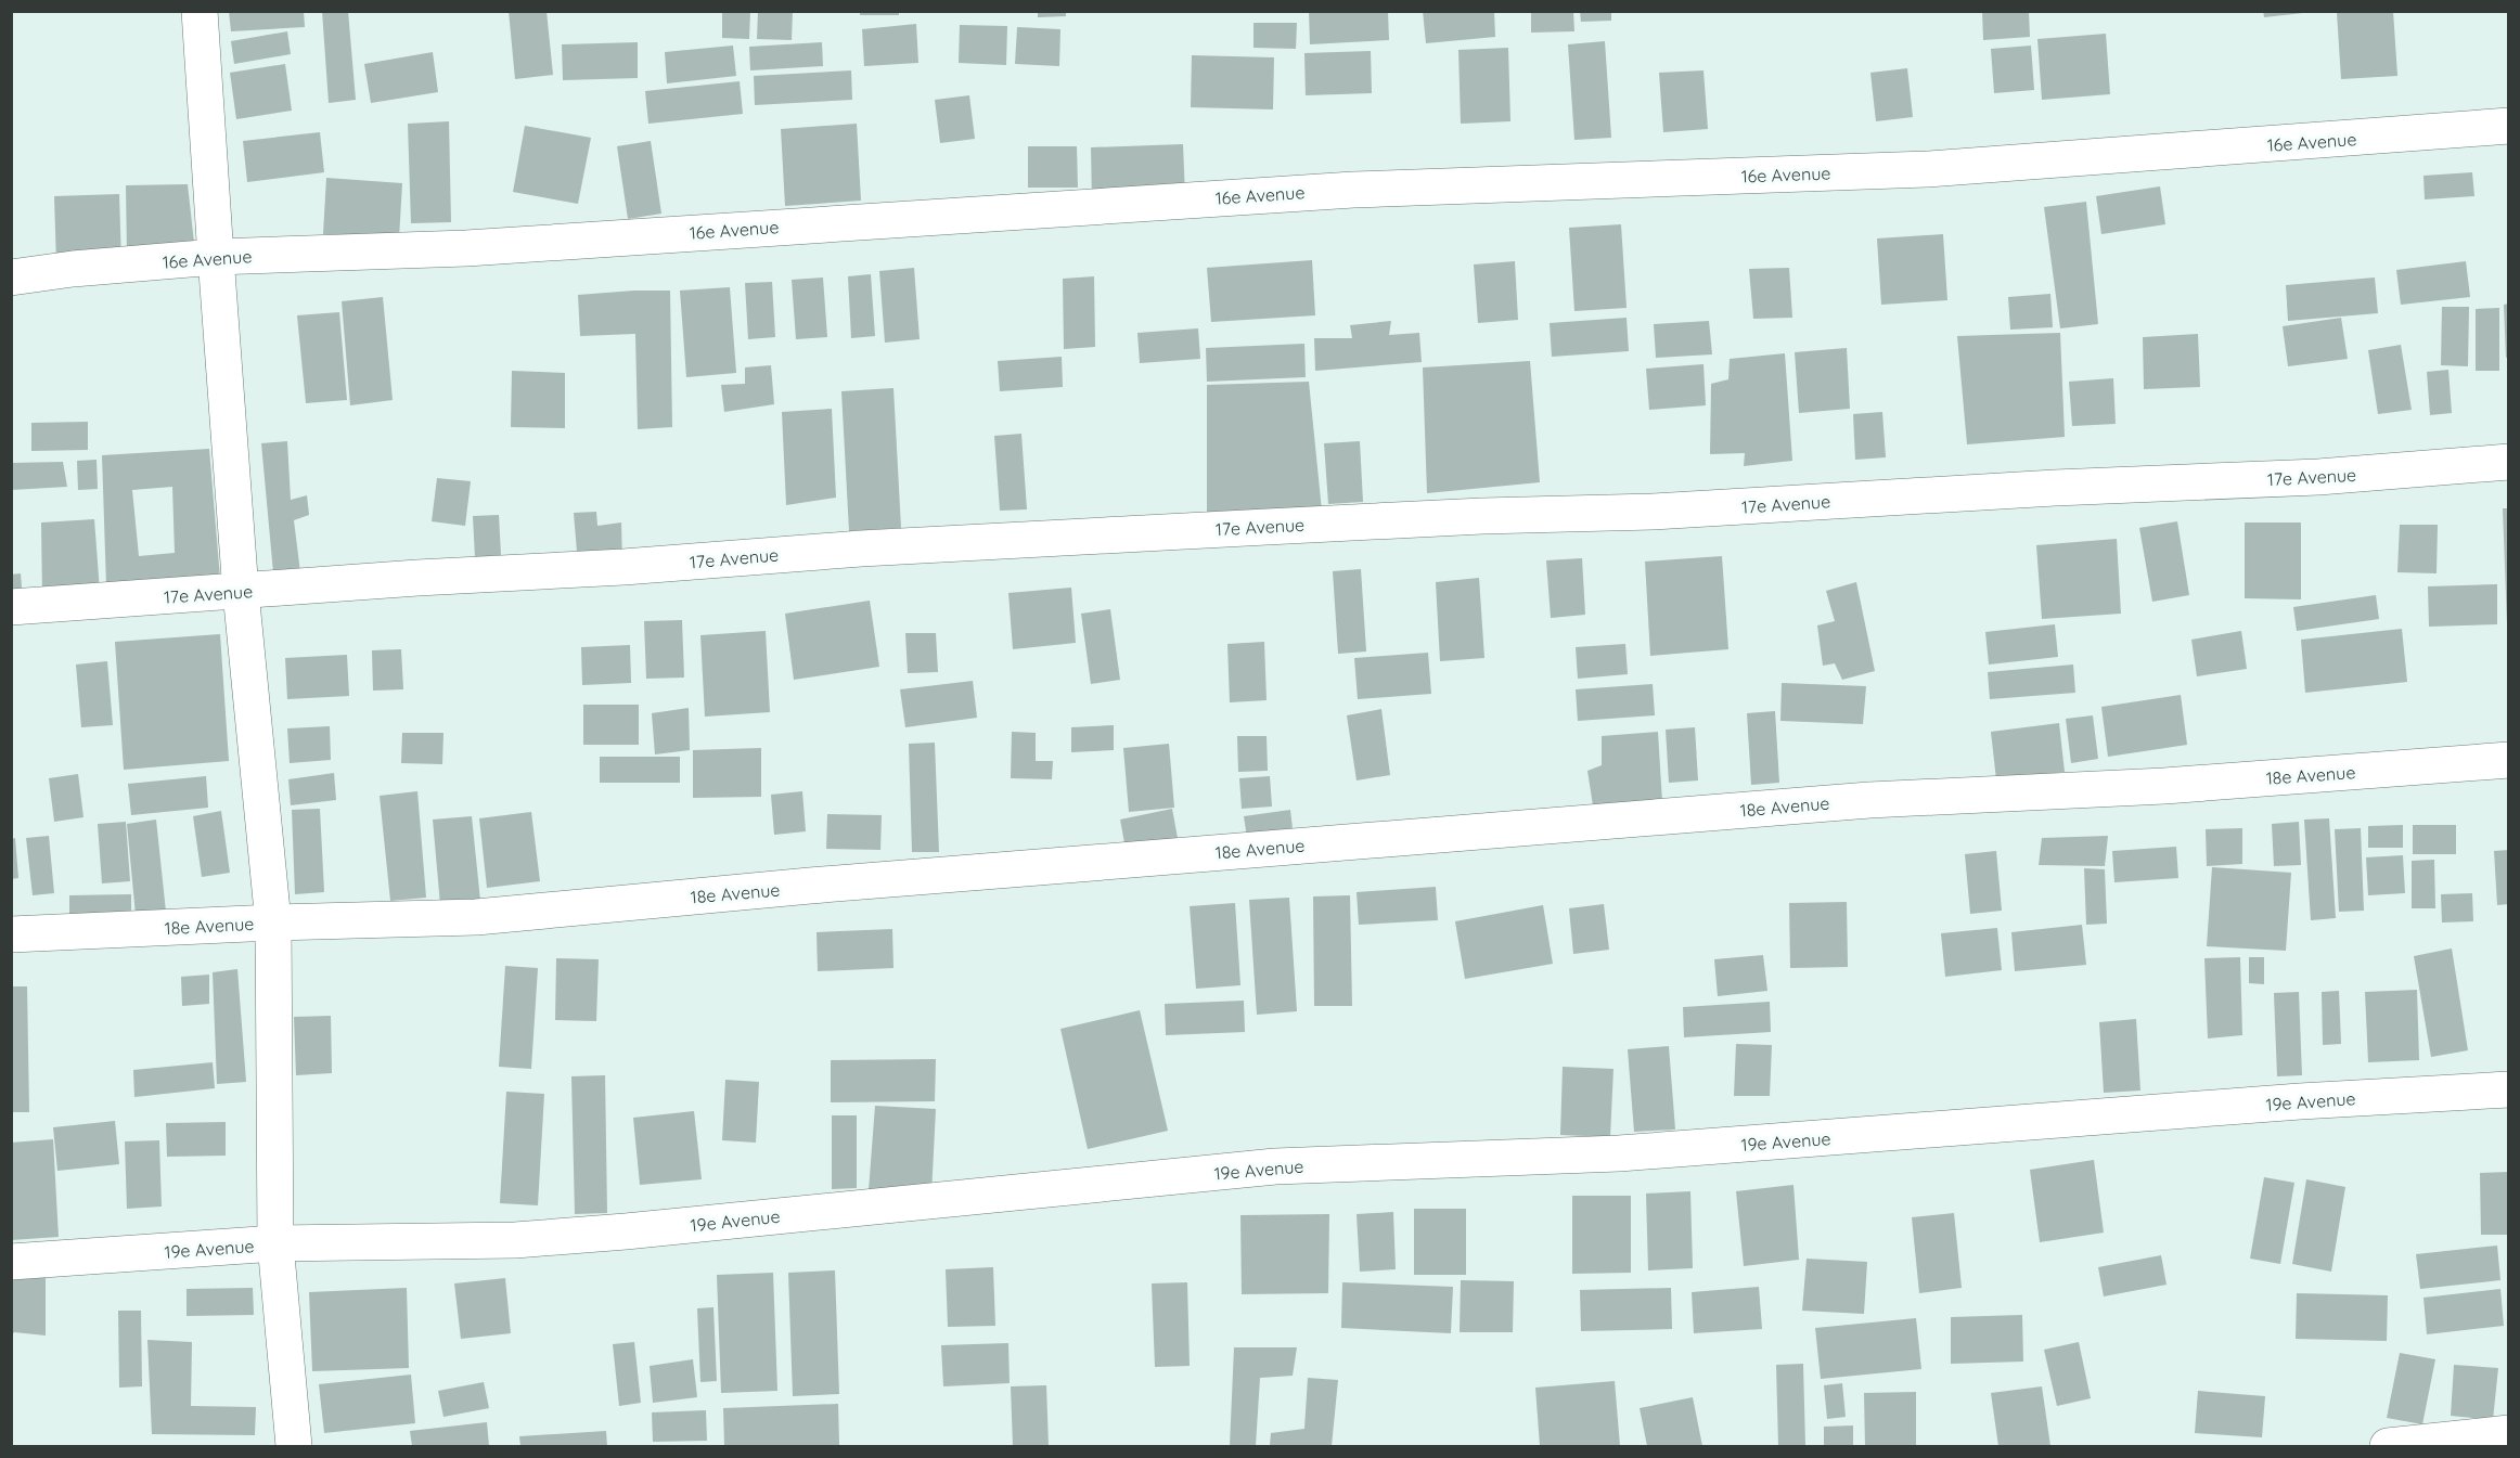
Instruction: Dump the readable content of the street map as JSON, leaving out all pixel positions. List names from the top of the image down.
{
  "streets": {
    "street": [
      "16e Avenue",
      "17e Avenue",
      "18e Avenue",
      "19e Avenue"
    ]
  }
}
